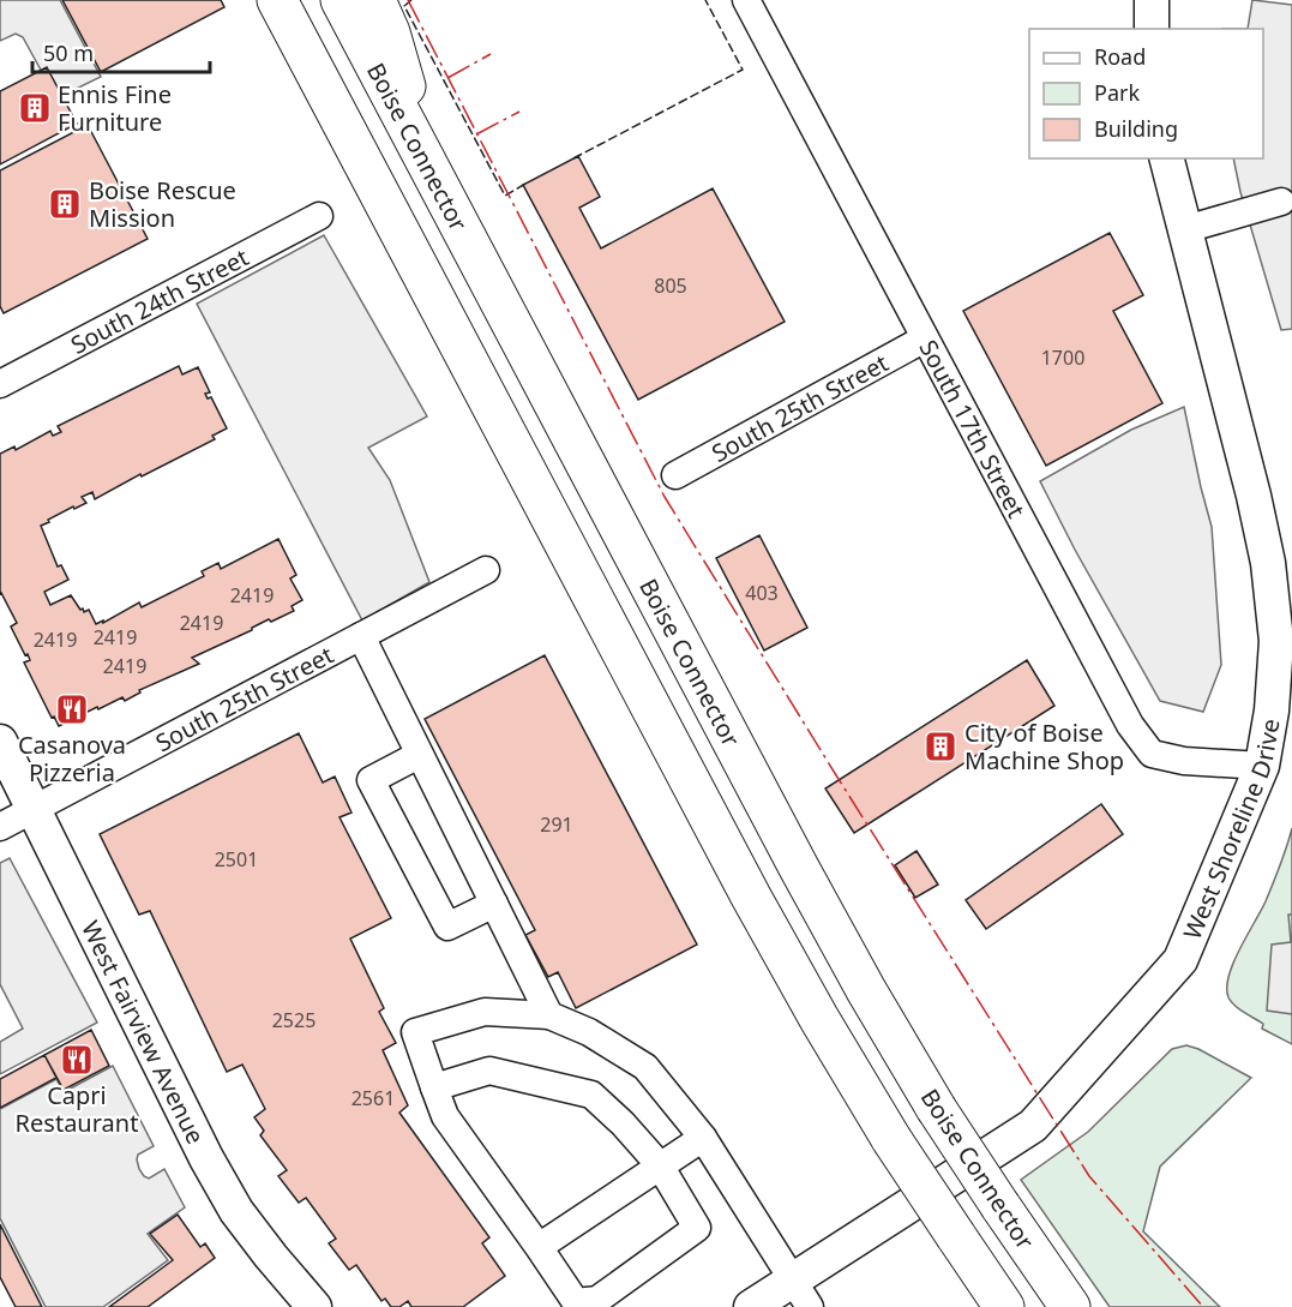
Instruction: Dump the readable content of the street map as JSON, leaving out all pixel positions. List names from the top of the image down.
{
  "streets": {
    "highway": ["Boise Connector"],
    "main road": ["West Shoreline Drive", "West Fairview Avenue"],
    "street": ["South 24th Street", "South 25th Street", "South 17th Street"]
  },
  "crossings": [
    ["South 25th Street", "South 17th Street"],
    ["South 25th Street", "West Fairview Avenue"],
    ["South 17th Street", "West Shoreline Drive"]
  ],
  "places": {
    "building": ["Ennis Fine Furniture", "Boise Rescue Mission", "City of Boise Machine Shop"],
    "restaurant": ["Casanova Pizzeria", "Capri Restaurant"]
  },
  "house_numbers": [
    "805",
    "1700",
    "403",
    "2419",
    "2419",
    "2419",
    "2419",
    "2419",
    "291",
    "2501",
    "2525",
    "2561"
  ],
  "legend": ["Road", "Park", "Building"],
  "scale_bar": "50 m"
}
